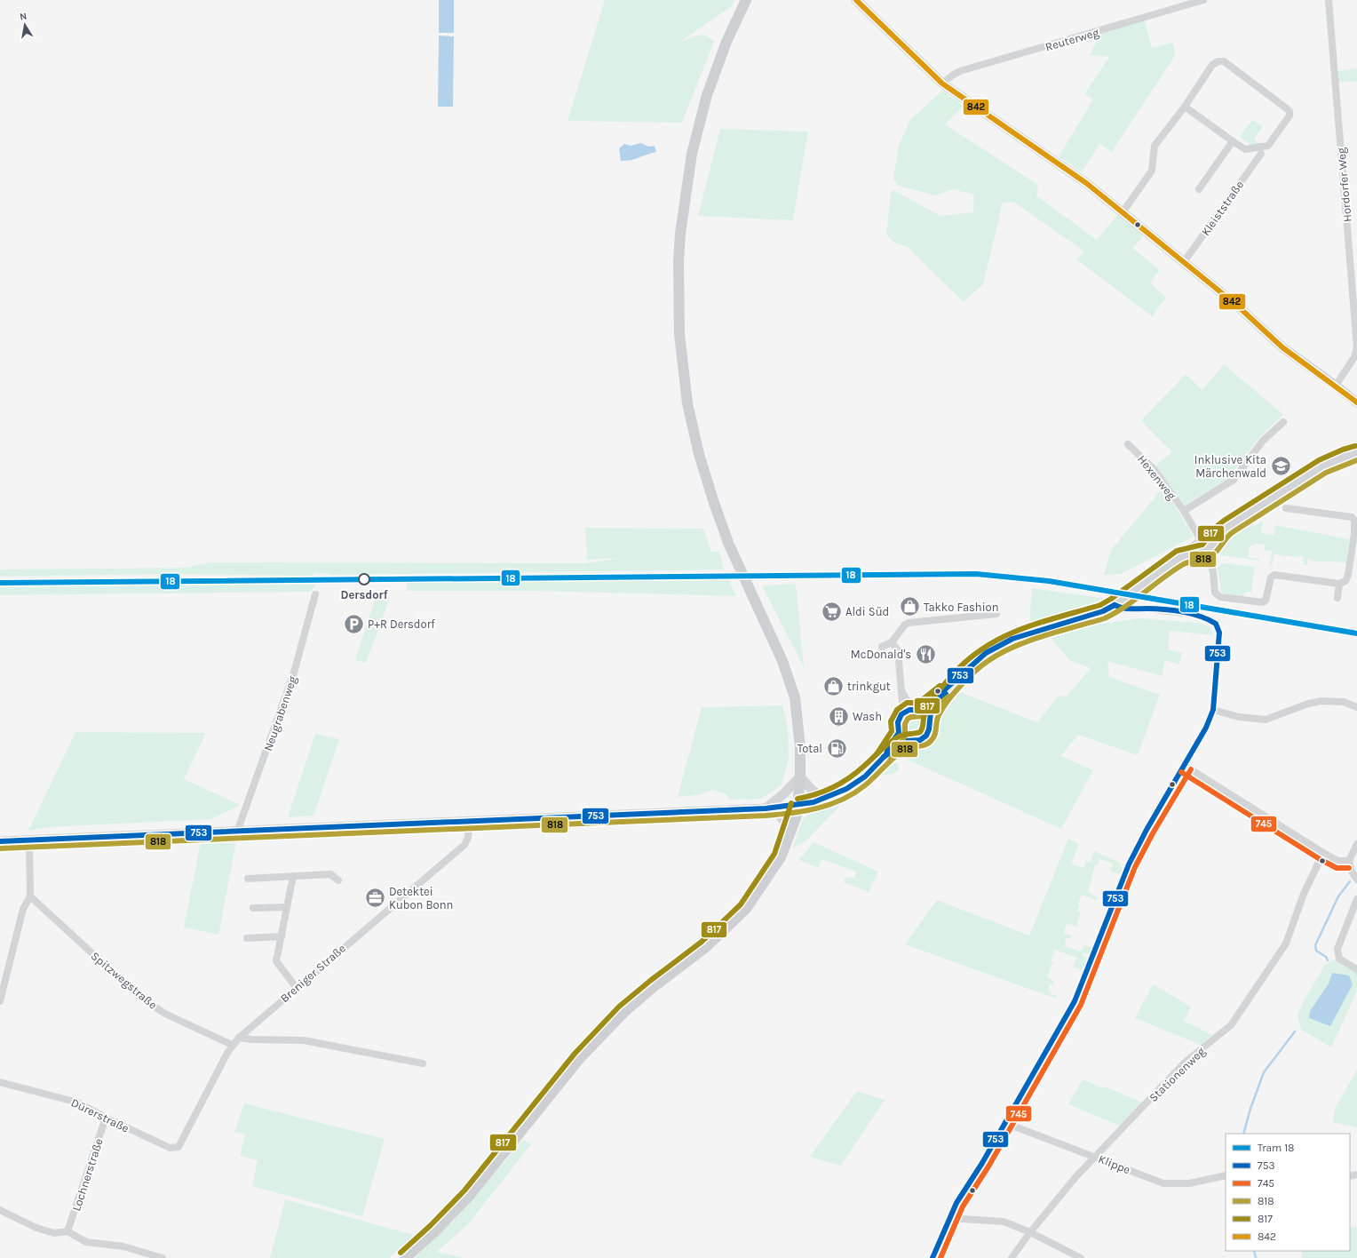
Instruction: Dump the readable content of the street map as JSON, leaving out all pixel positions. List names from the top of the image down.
{
  "streets": {
    "street": [
      "Reuterweg",
      "Hordorfer Weg",
      "Kleiststraße",
      "Hexenweg",
      "Neugrabenweg",
      "Breniger Straße",
      "Spitzwegstraße",
      "Stationenweg",
      "Dürerstraße",
      "Klippe",
      "Lochnerstraße"
    ]
  },
  "crossings": [
    ["Breniger Straße", "Spitzwegstraße"],
    ["Breniger Straße", "Dürerstraße"],
    ["Stationenweg", "Klippe"],
    ["Dürerstraße", "Lochnerstraße"]
  ],
  "places": {
    "school or university": ["Inklusive Kita Märchenwald"],
    "other": ["Dersdorf"],
    "shop": ["Takko Fashion", "trinkgut"],
    "supermarket": ["Aldi Süd"],
    "parking": ["P+R Dersdorf"],
    "restaurant": ["McDonald's"],
    "building": ["Wash"],
    "fuel station": ["Total"],
    "office": ["Detektei Kubon Bonn"]
  },
  "lines": [
    "transit line 842",
    "transit line 817",
    "transit line 818",
    "tram line 18",
    "transit line 753",
    "transit line 745"
  ],
  "legend": [
    "Tram 18",
    "753",
    "745",
    "818",
    "817",
    "842"
  ],
  "north": "top"
}
